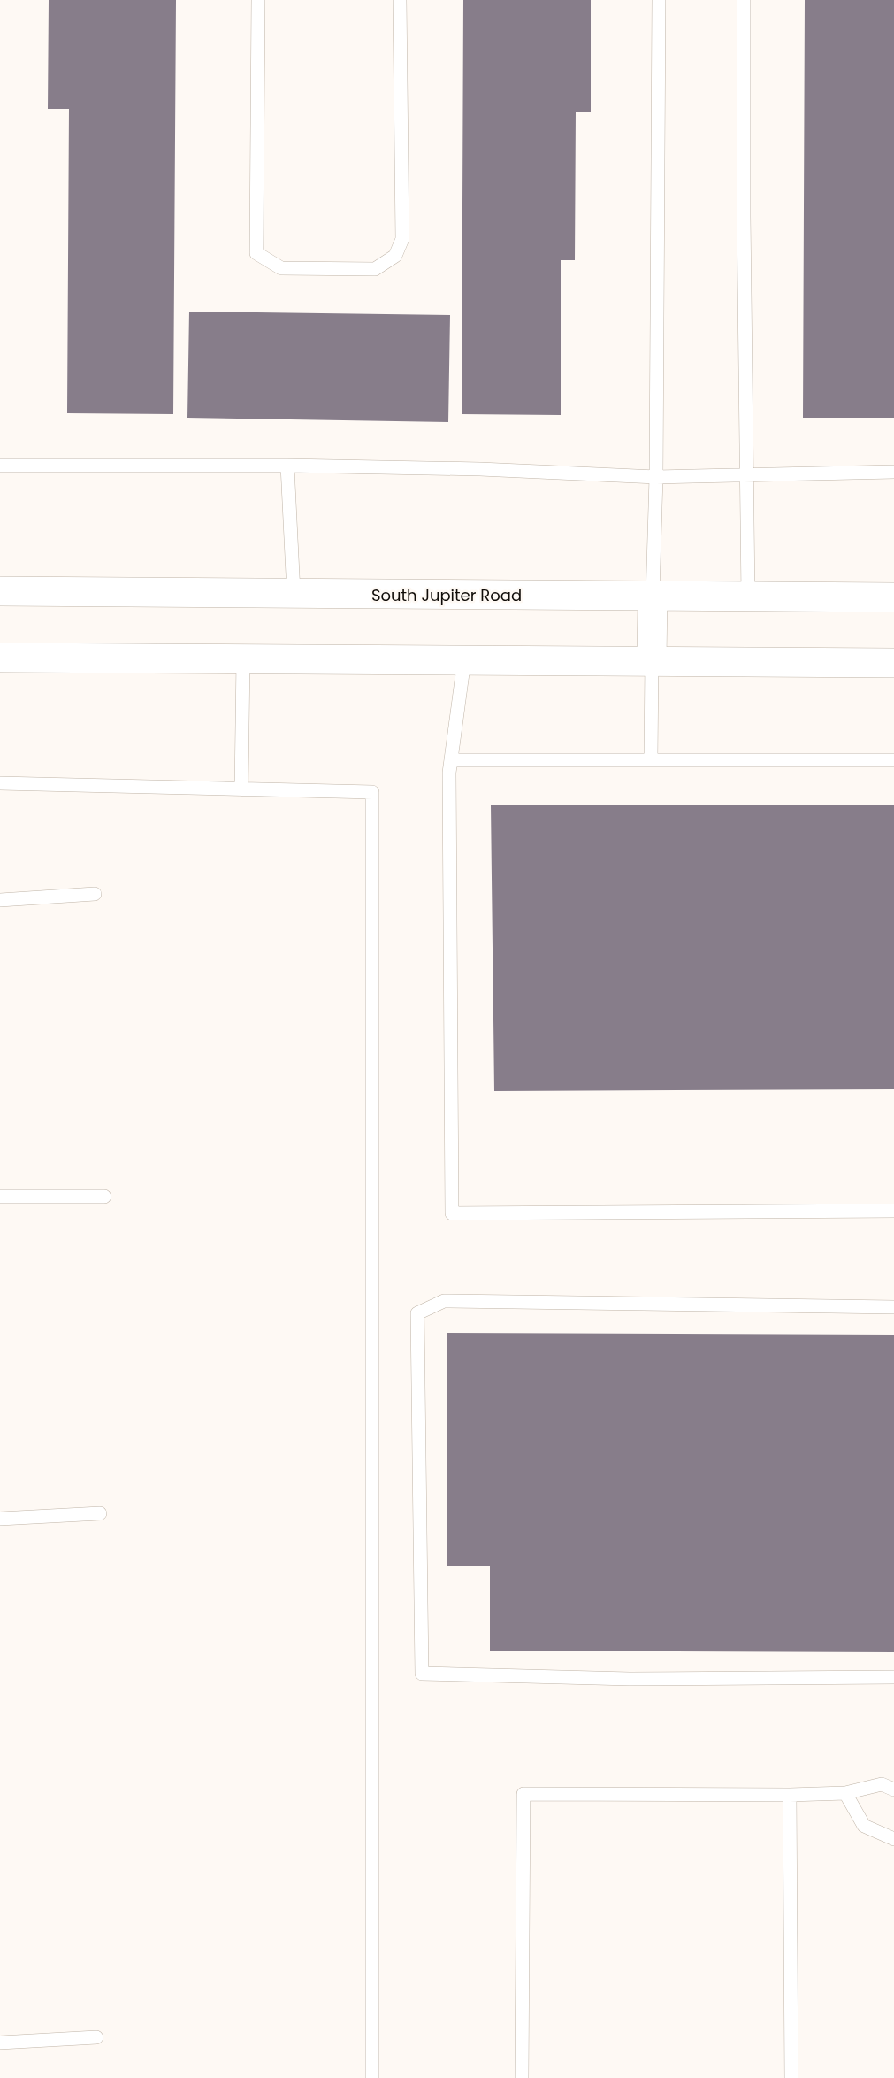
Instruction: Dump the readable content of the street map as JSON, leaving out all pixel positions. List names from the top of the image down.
{
  "streets": {
    "main road": ["South Jupiter Road"]
  }
}
